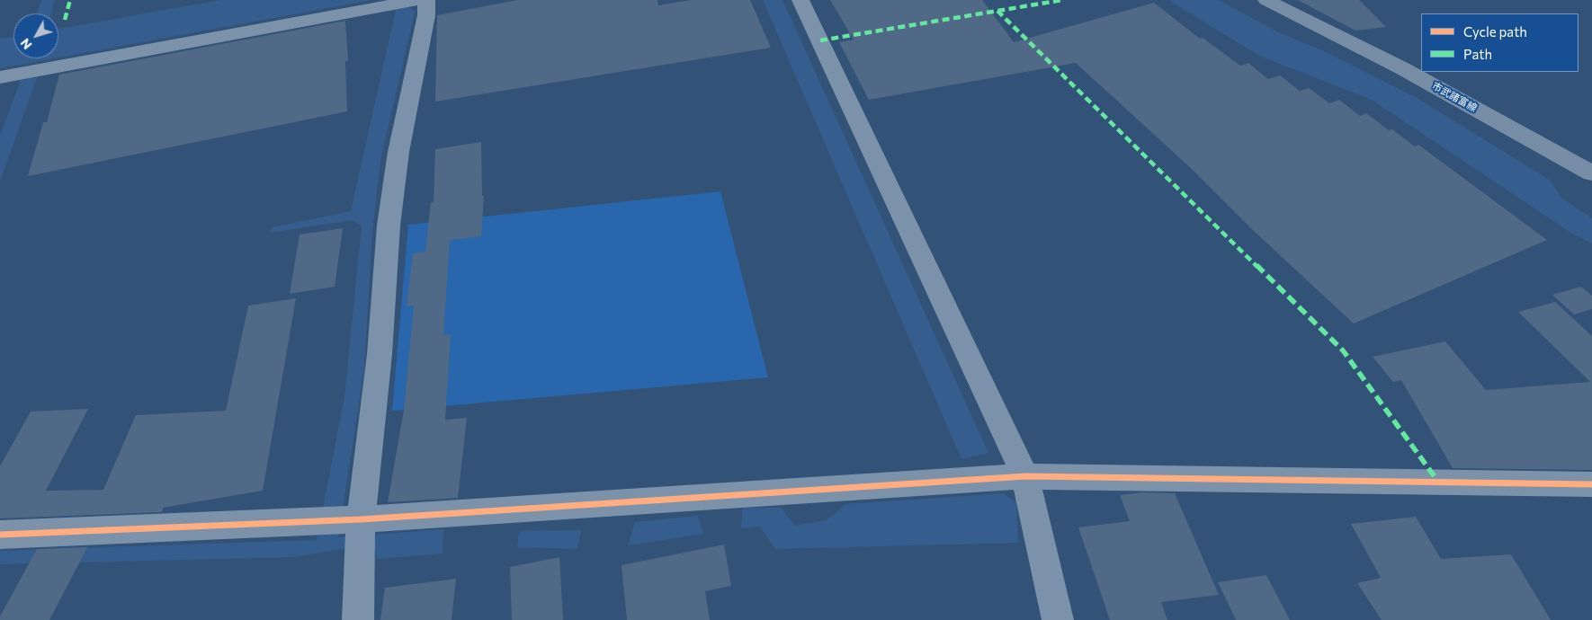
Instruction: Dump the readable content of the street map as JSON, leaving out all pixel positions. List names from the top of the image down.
{
  "streets": {
    "main road": ["市武諸富線"]
  },
  "legend": ["Cycle path", "Path"],
  "north": "bottom left"
}
